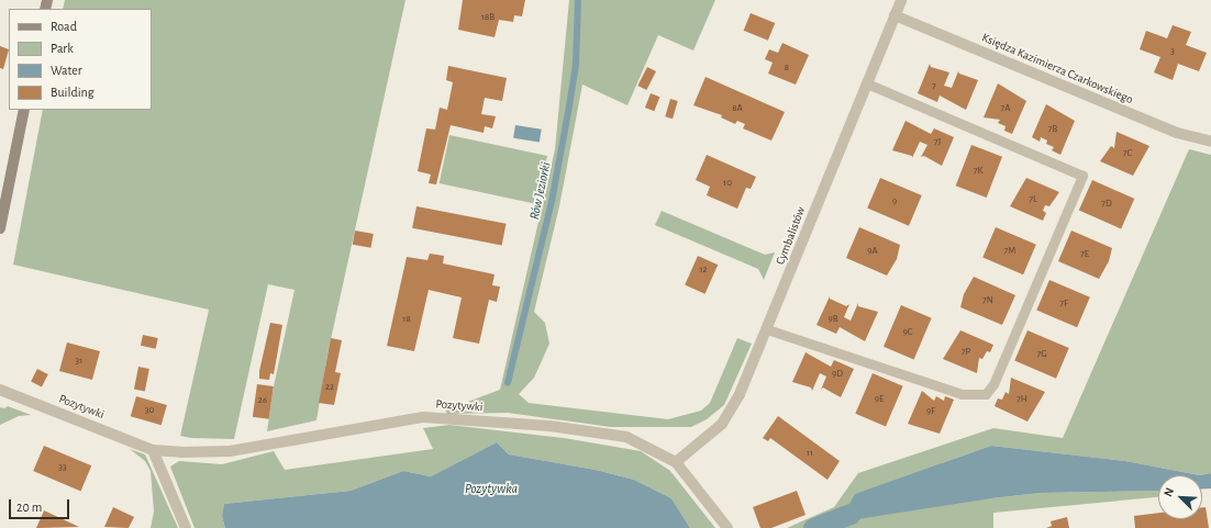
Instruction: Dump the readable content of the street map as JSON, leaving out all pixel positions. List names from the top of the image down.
{
  "streets": {
    "street": ["Księdza Kazimierza Czarkowskiego", "Cymbalistów", "Pozytywki"]
  },
  "crossings": [
    ["Księdza Kazimierza Czarkowskiego", "Cymbalistów"],
    ["Cymbalistów", "Pozytywki"]
  ],
  "water": ["Rów Jeziorki", "Pozytywka"],
  "house_numbers": [
    "18B",
    "3",
    "8",
    "7",
    "8A",
    "7A",
    "7B",
    "7J",
    "7C",
    "7K",
    "10",
    "7L",
    "9",
    "7D",
    "9A",
    "7M",
    "7E",
    "12",
    "7N",
    "7F",
    "18",
    "9B",
    "9C",
    "7P",
    "7G",
    "31",
    "9D",
    "22",
    "9E",
    "7H",
    "26",
    "30",
    "9F",
    "11",
    "33"
  ],
  "legend": [
    "Road",
    "Park",
    "Water",
    "Building"
  ],
  "scale_bar": "20 m",
  "north": "top left"
}
